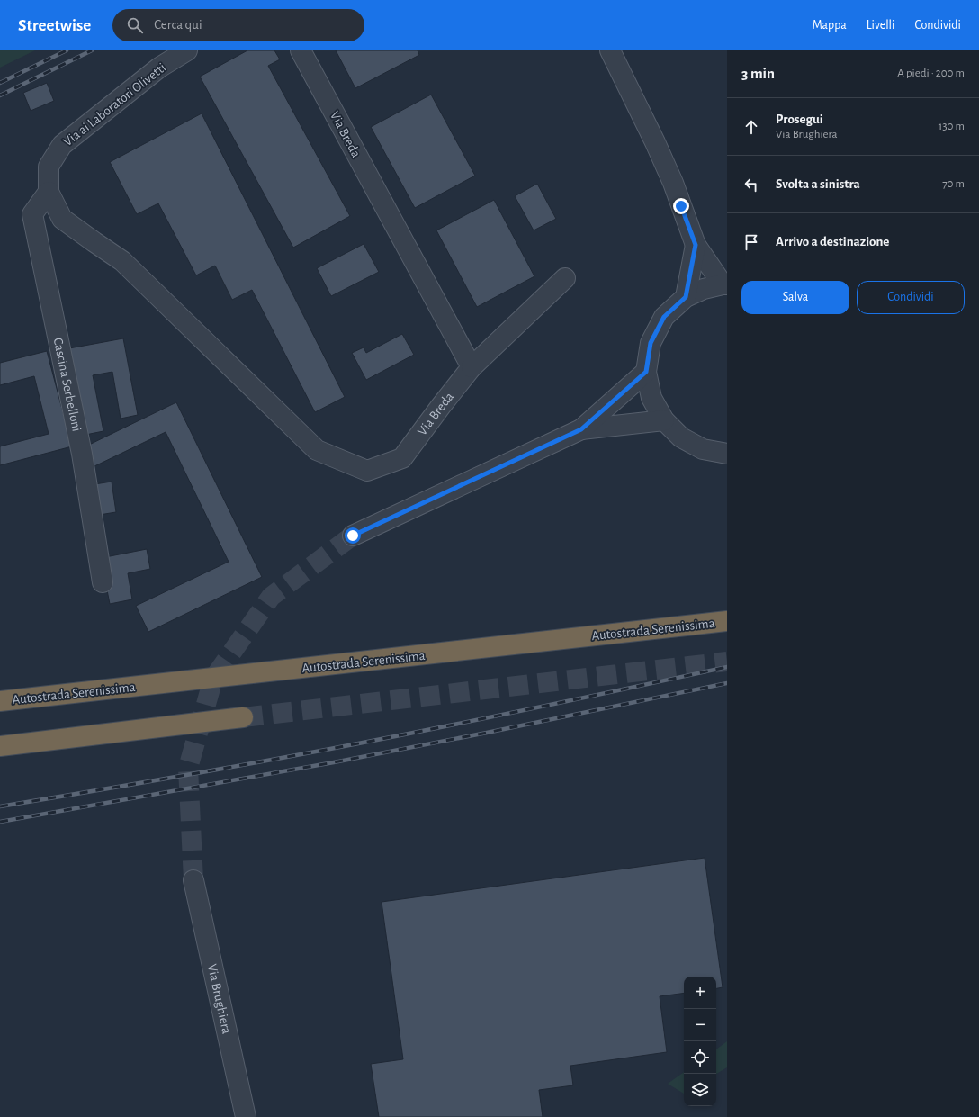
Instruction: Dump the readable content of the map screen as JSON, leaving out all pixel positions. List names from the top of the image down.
{
  "streets": {
    "highway": ["Autostrada Serenissima"],
    "street": [
      "Via ai Laboratori Olivetti",
      "Via Breda",
      "Cascina Serbelloni",
      "Via Brughiera"
    ]
  },
  "crossings": [
    ["Via ai Laboratori Olivetti", "Via Breda"],
    ["Via ai Laboratori Olivetti", "Cascina Serbelloni"]
  ],
  "page": {
    "header": "Streetwise",
    "search": "Cerca qui",
    "nav": ["Mappa", "Livelli", "Condividi"],
    "heading": ["3 min", "A piedi · 200 m"],
    "list": [
      ["Prosegui", "Via Brughiera", "130 m"],
      ["Svolta a sinistra", "70 m"],
      "Arrivo a destinazione"
    ],
    "buttons": ["Salva", "Condividi"],
    "map_buttons": ["+", "−"]
  }
}
